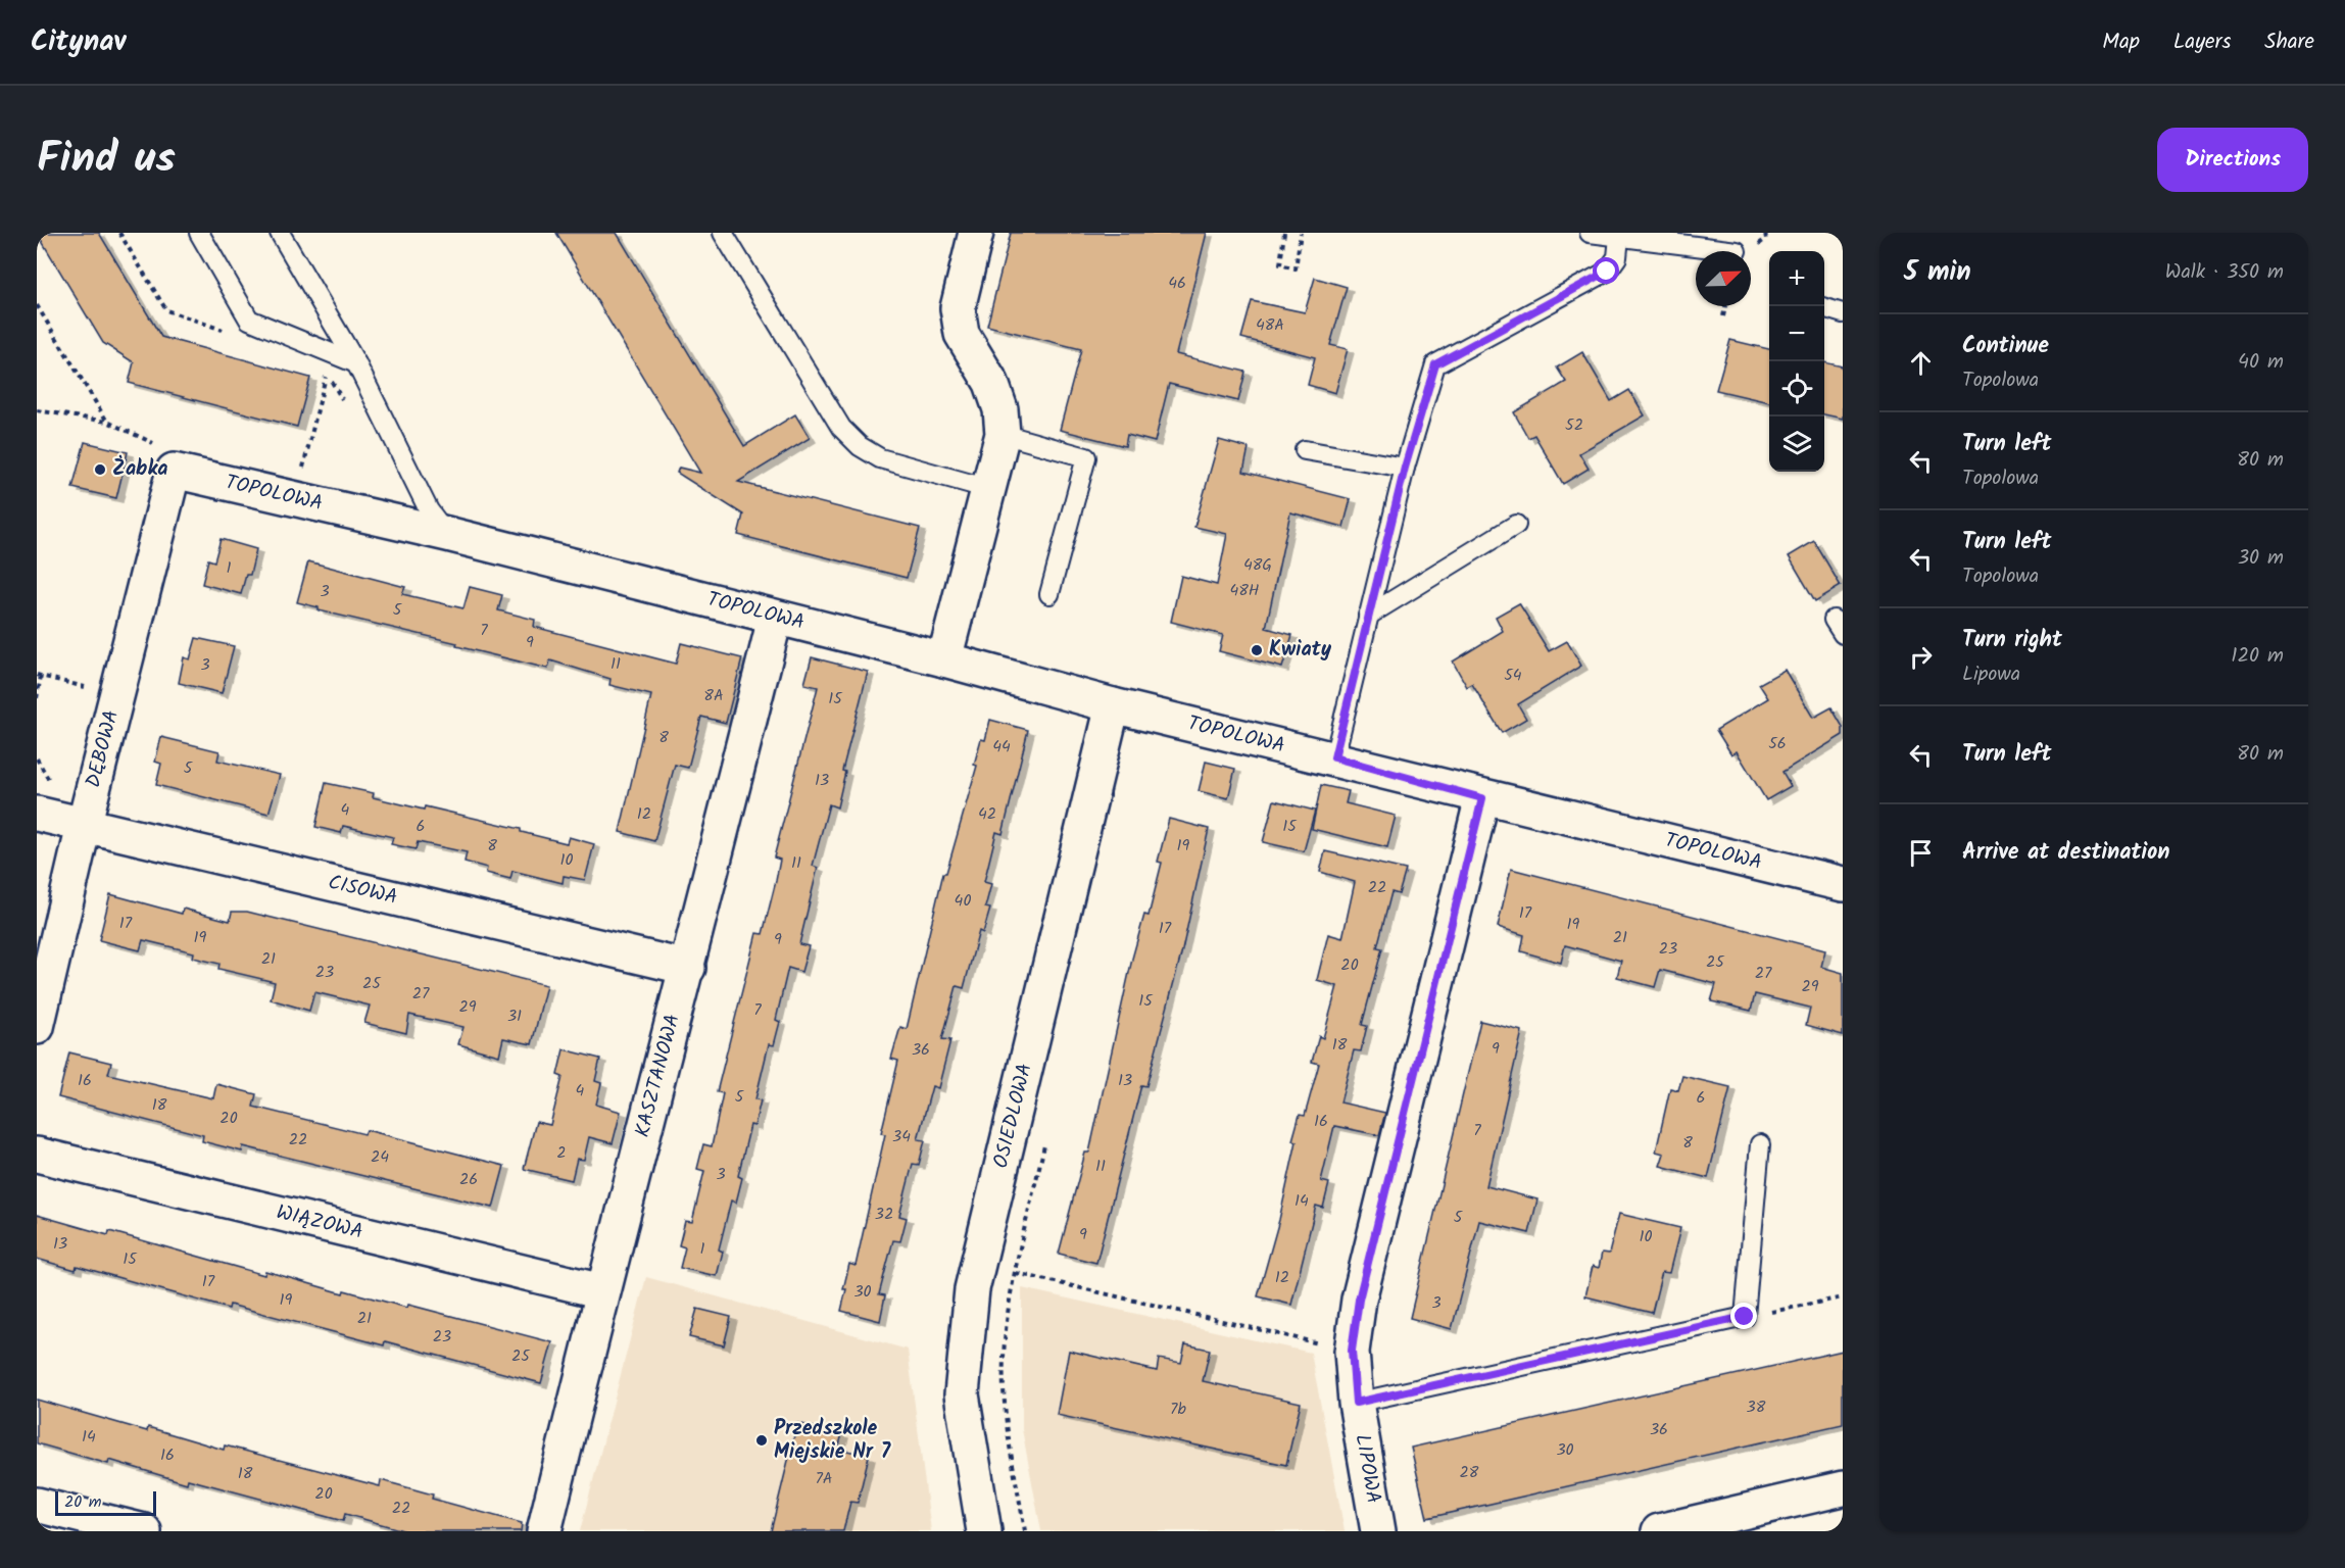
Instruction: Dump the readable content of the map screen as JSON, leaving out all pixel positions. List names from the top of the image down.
{
  "streets": {
    "street": [
      "TOPOLOWA",
      "DĘBOWA",
      "CISOWA",
      "KASZTANOWA",
      "OSIEDLOWA",
      "WIĄZOWA",
      "LIPOWA"
    ]
  },
  "crossings": [
    ["TOPOLOWA", "DĘBOWA"],
    ["TOPOLOWA", "KASZTANOWA"],
    ["TOPOLOWA", "OSIEDLOWA"],
    ["TOPOLOWA", "LIPOWA"],
    ["DĘBOWA", "CISOWA"],
    ["CISOWA", "KASZTANOWA"],
    ["KASZTANOWA", "WIĄZOWA"]
  ],
  "places": ["Żabka", "Kwiaty", "Przedszkole Miejskie Nr 7"],
  "house_numbers": [
    "46",
    "48A",
    "52",
    "48G",
    "1",
    "48H",
    "3",
    "5",
    "7",
    "9",
    "11",
    "3",
    "54",
    "8A",
    "15",
    "8",
    "56",
    "44",
    "5",
    "13",
    "4",
    "12",
    "42",
    "6",
    "15",
    "8",
    "19",
    "10",
    "11",
    "22",
    "40",
    "17",
    "17",
    "19",
    "17",
    "19",
    "21",
    "9",
    "23",
    "21",
    "25",
    "20",
    "23",
    "27",
    "25",
    "29",
    "27",
    "15",
    "29",
    "7",
    "31",
    "18",
    "9",
    "36",
    "16",
    "13",
    "4",
    "5",
    "6",
    "18",
    "20",
    "16",
    "7",
    "34",
    "22",
    "8",
    "2",
    "24",
    "11",
    "3",
    "26",
    "14",
    "32",
    "5",
    "9",
    "10",
    "13",
    "1",
    "15",
    "12",
    "17",
    "30",
    "19",
    "3",
    "21",
    "23",
    "25",
    "38",
    "7b",
    "36",
    "14",
    "30",
    "16",
    "28",
    "18",
    "7A",
    "20",
    "22"
  ],
  "scale_bar": "20 m",
  "north": "top right",
  "page": {
    "header": "Citynav",
    "nav": ["Map", "Layers", "Share"],
    "title": "Find us",
    "buttons": "Directions",
    "heading": ["5 min", "Walk · 350 m"],
    "map_buttons": ["+", "−"],
    "list": [
      ["Continue", "Topolowa", "40 m"],
      ["Turn left", "Topolowa", "80 m"],
      ["Turn left", "Topolowa", "30 m"],
      ["Turn right", "Lipowa", "120 m"],
      ["Turn left", "80 m"],
      "Arrive at destination"
    ],
    "scale": "20 m"
  }
}
